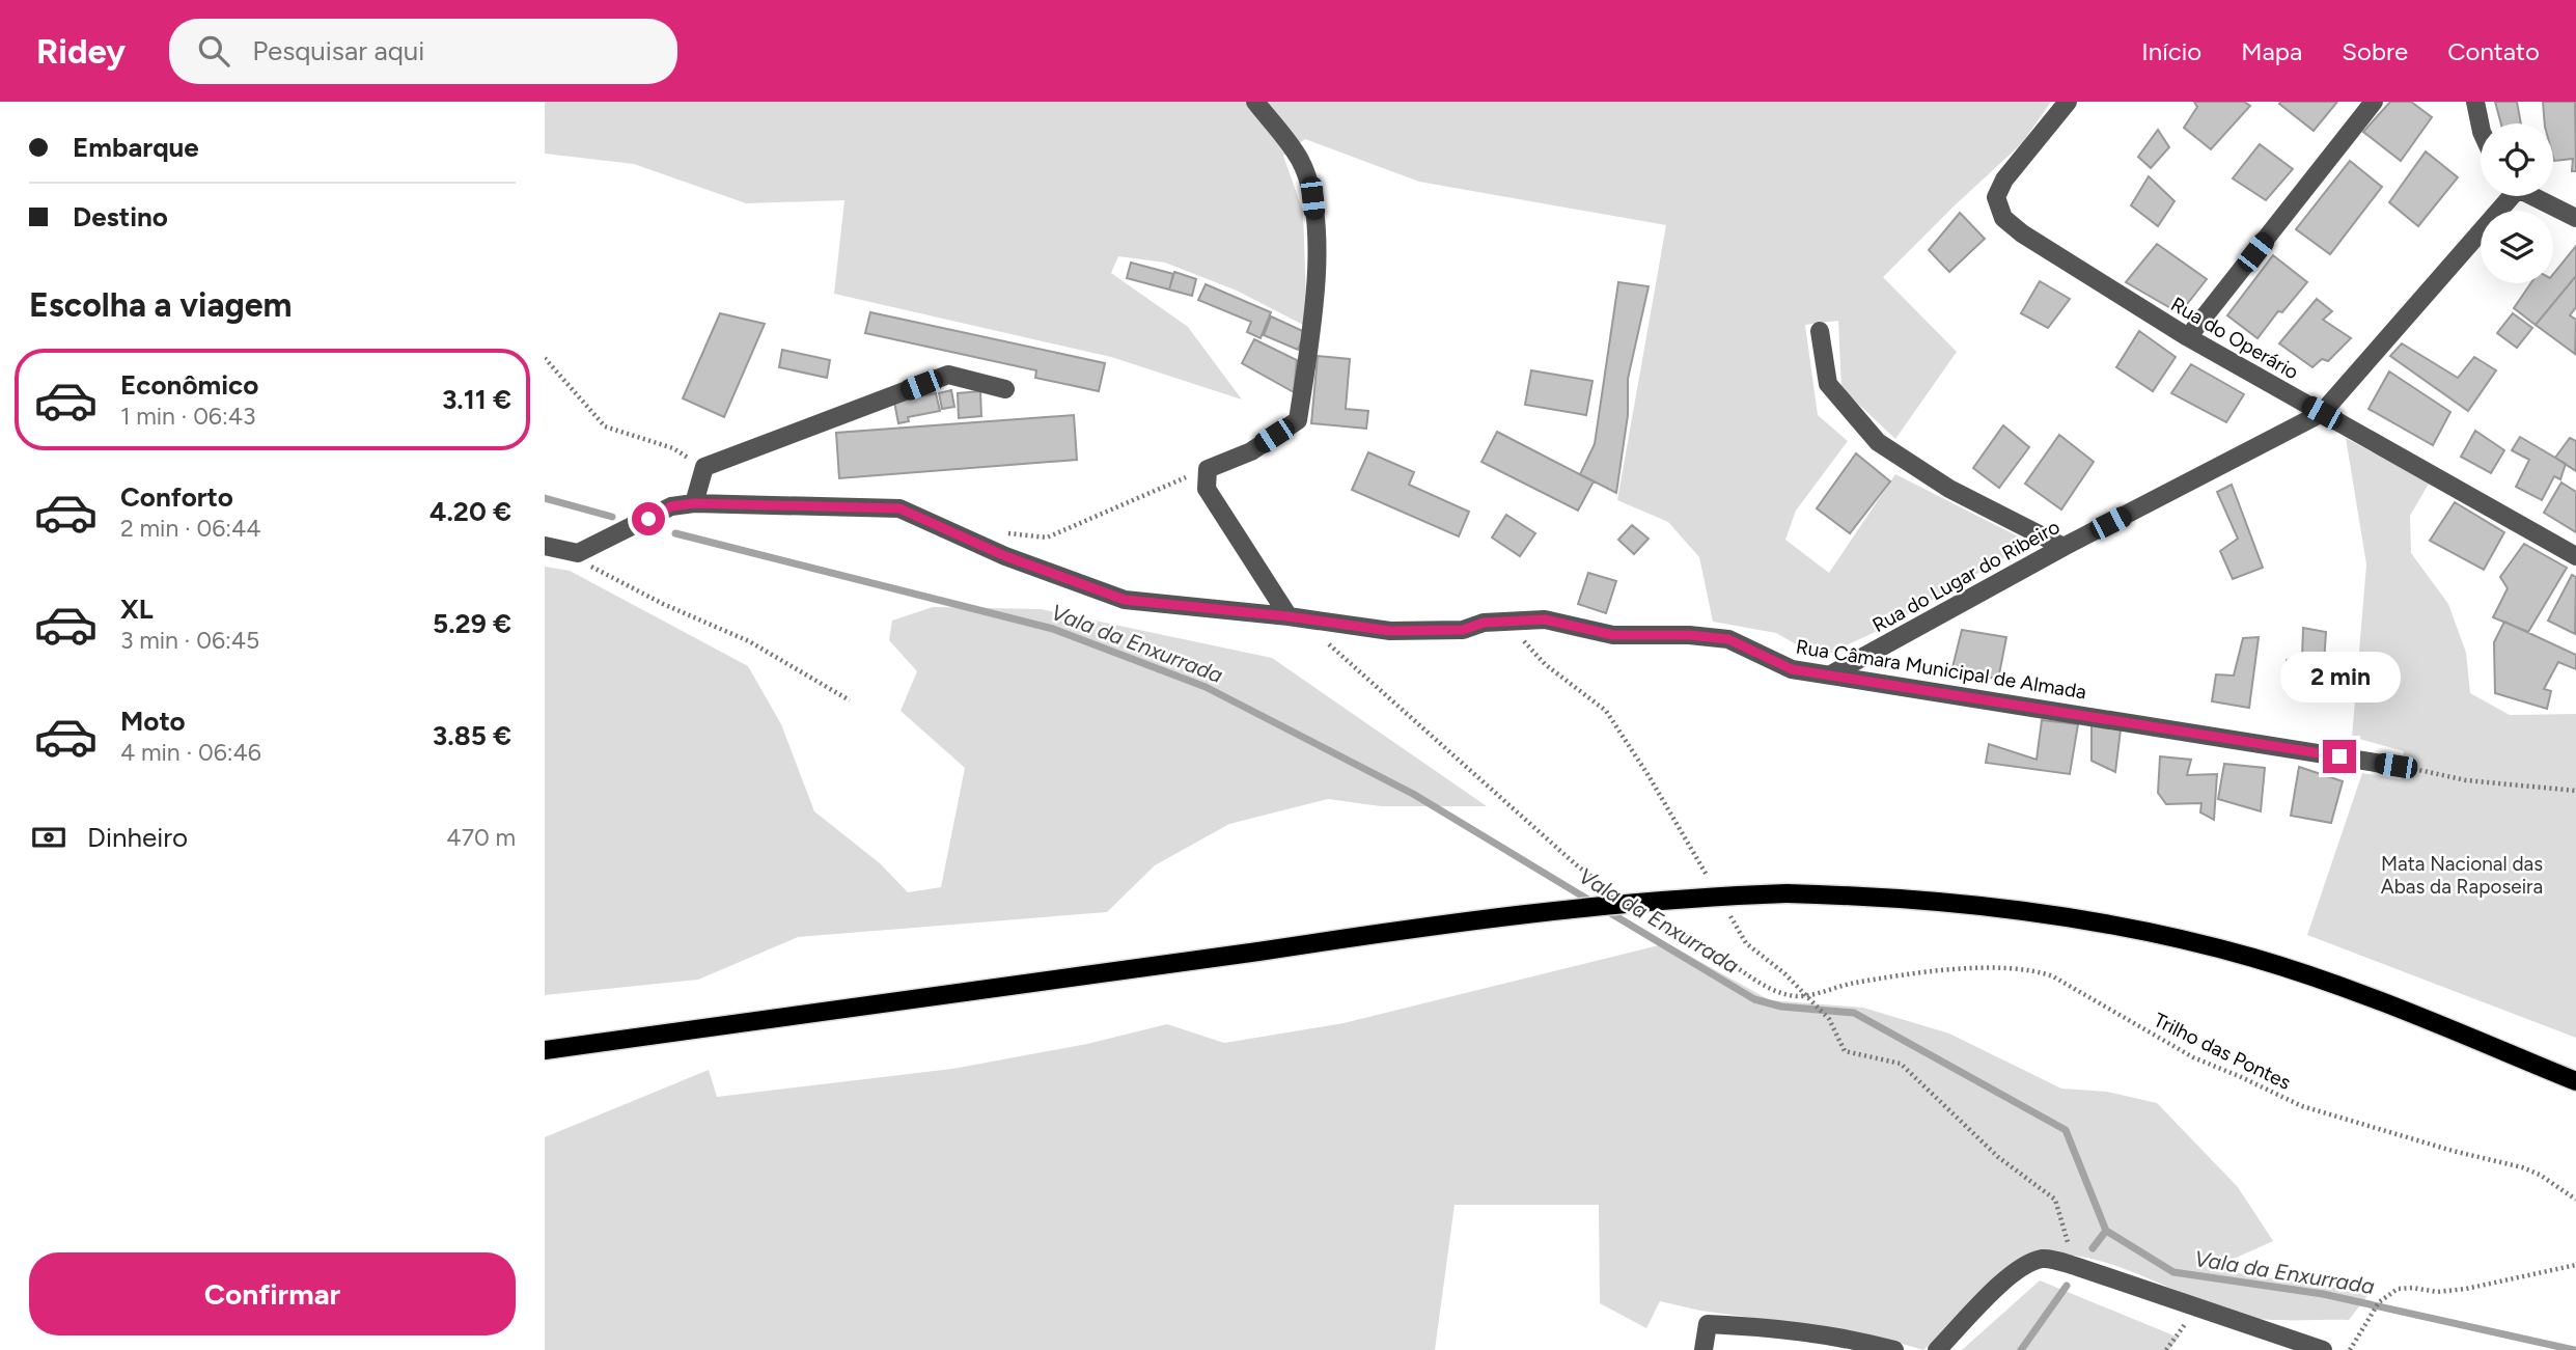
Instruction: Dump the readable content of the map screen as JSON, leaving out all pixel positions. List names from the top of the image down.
{
  "streets": {
    "street": ["Rua do Operário", "Rua do Lugar do Ribeiro", "Rua Câmara Municipal de Almada"],
    "path": ["Trilho das Pontes"]
  },
  "crossings": [
    ["Rua do Operário", "Rua do Lugar do Ribeiro"],
    ["Rua do Lugar do Ribeiro", "Rua Câmara Municipal de Almada"]
  ],
  "water": ["Vala da Enxurrada"],
  "parks": ["Mata Nacional das Abas da Raposeira"],
  "page": {
    "header": "Ridey",
    "search": "Pesquisar aqui",
    "nav": [
      "Início",
      "Mapa",
      "Sobre",
      "Contato"
    ],
    "banner": ["Embarque", "Destino"],
    "heading": "Escolha a viagem",
    "list": [
      {
        "name": "Econômico",
        "note": "1 min · 06:43",
        "value": "3.11 €"
      },
      {
        "name": "Conforto",
        "note": "2 min · 06:44",
        "value": "4.20 €"
      },
      {
        "name": "XL",
        "note": "3 min · 06:45",
        "value": "5.29 €"
      },
      {
        "name": "Moto",
        "note": "4 min · 06:46",
        "value": "3.85 €"
      }
    ],
    "bubble": "2 min",
    "pay": ["Dinheiro", "470 m"],
    "buttons": "Confirmar"
  }
}
